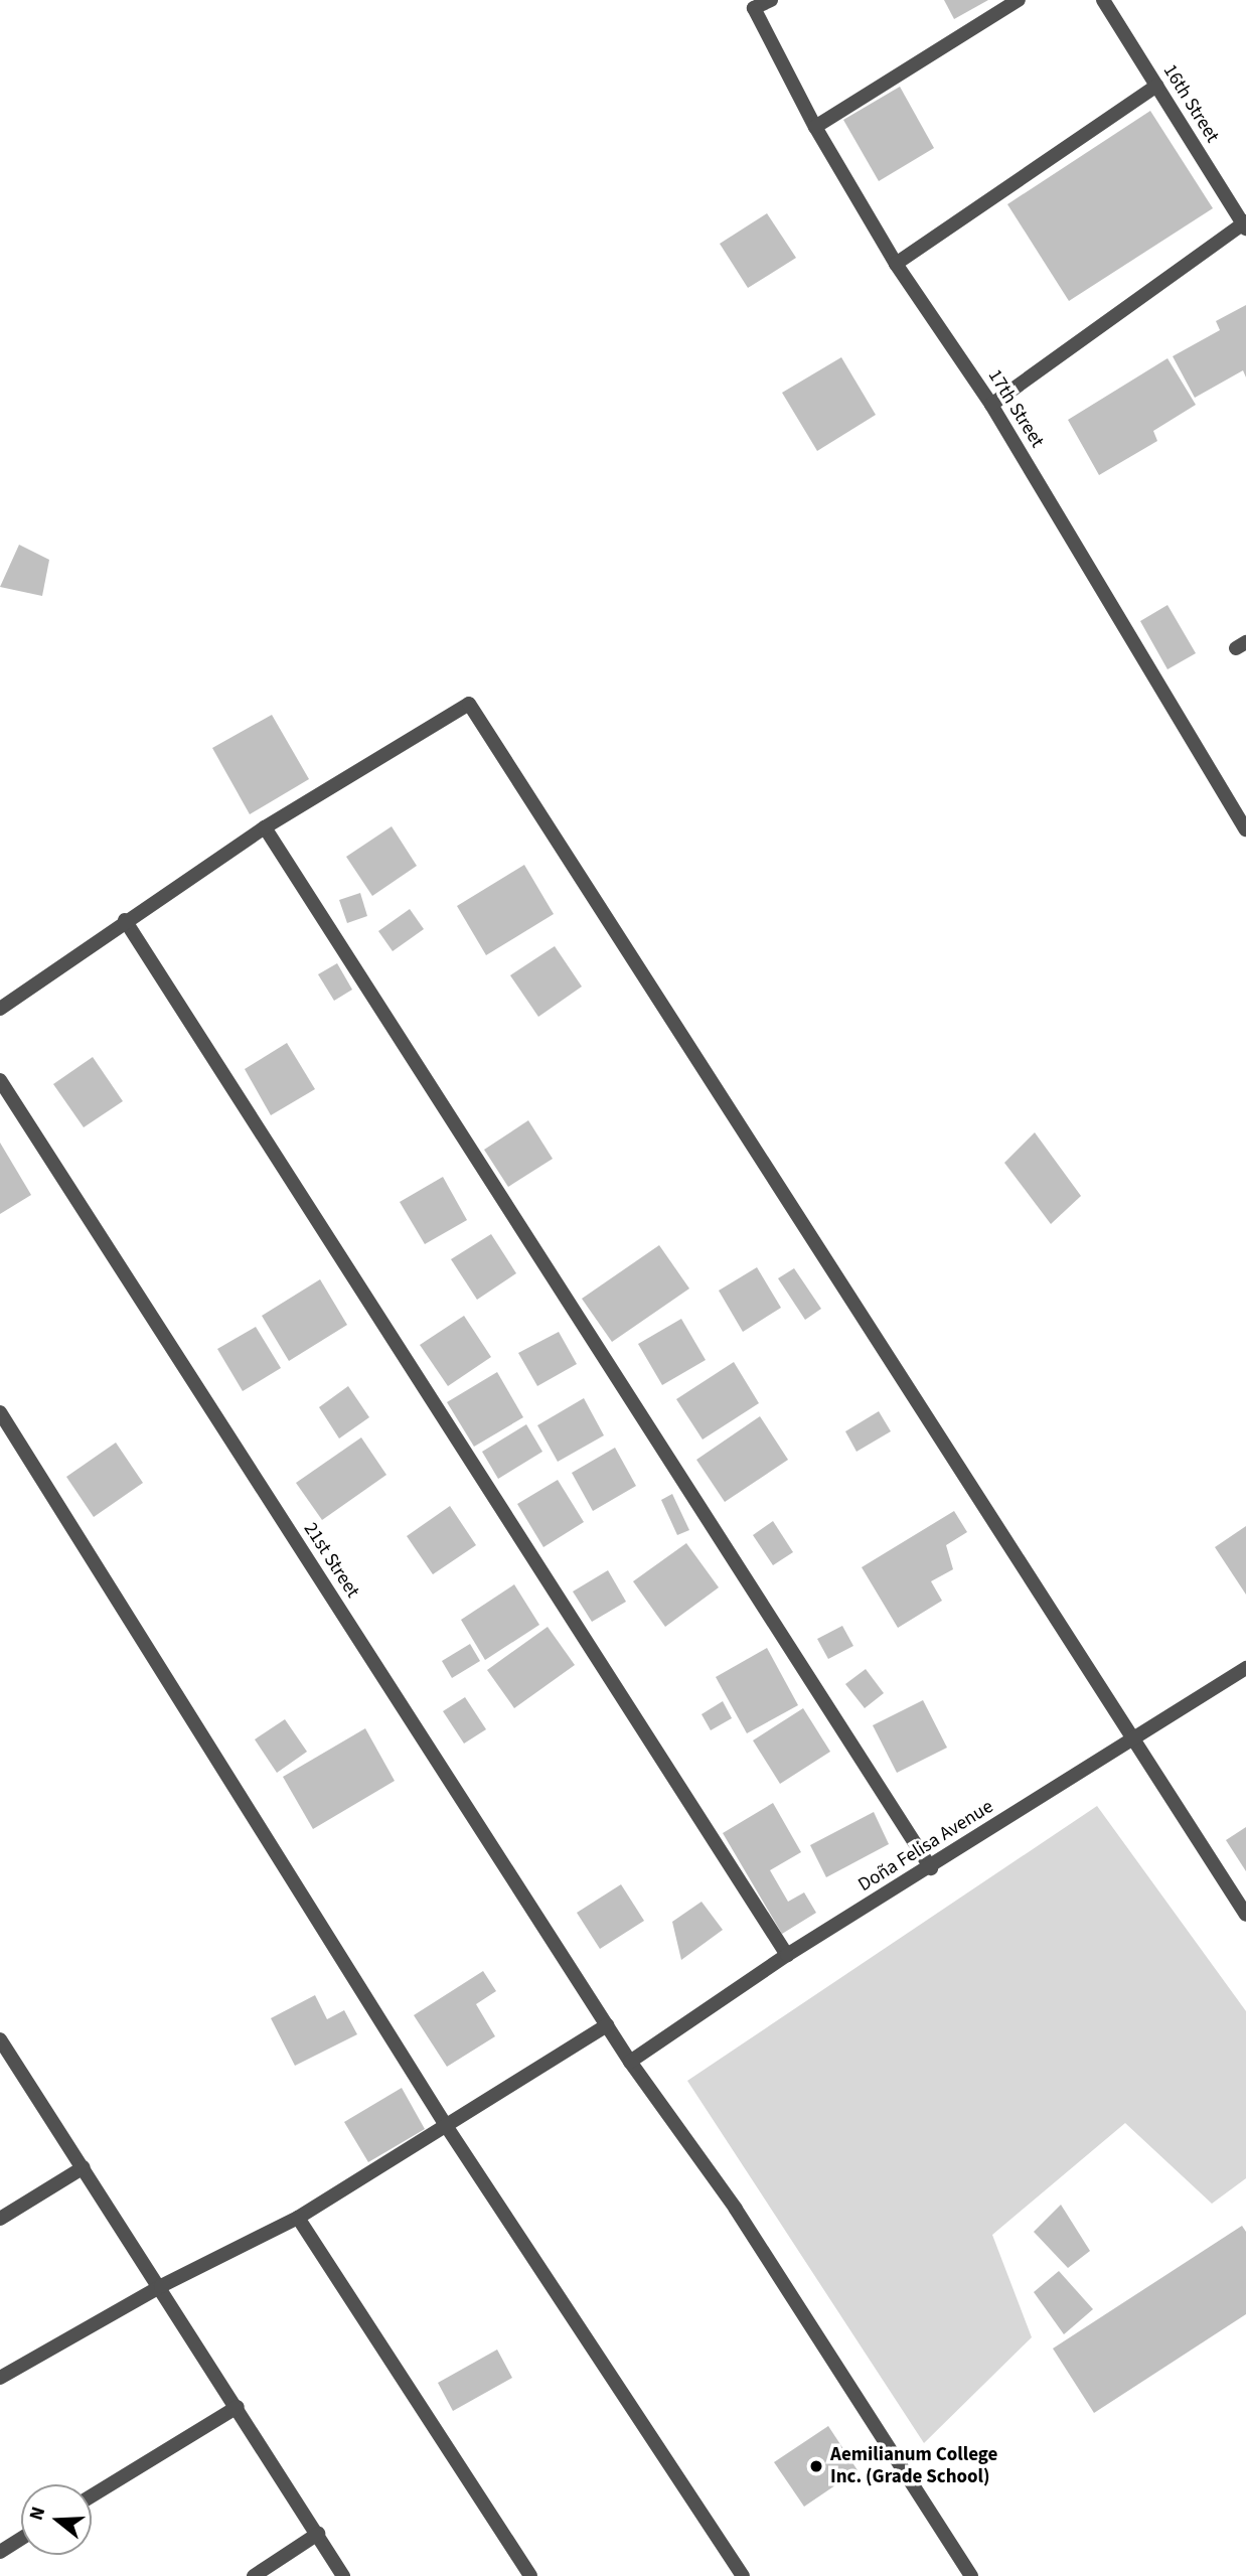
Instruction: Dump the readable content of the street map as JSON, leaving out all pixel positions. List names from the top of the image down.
{
  "streets": {
    "street": [
      "16th Street",
      "17th Street",
      "21st Street",
      "Doña Felisa Avenue"
    ]
  },
  "crossings": [
    ["21st Street", "Doña Felisa Avenue"]
  ],
  "places": ["Aemilianum College Inc. (Grade School)"],
  "north": "left"
}
